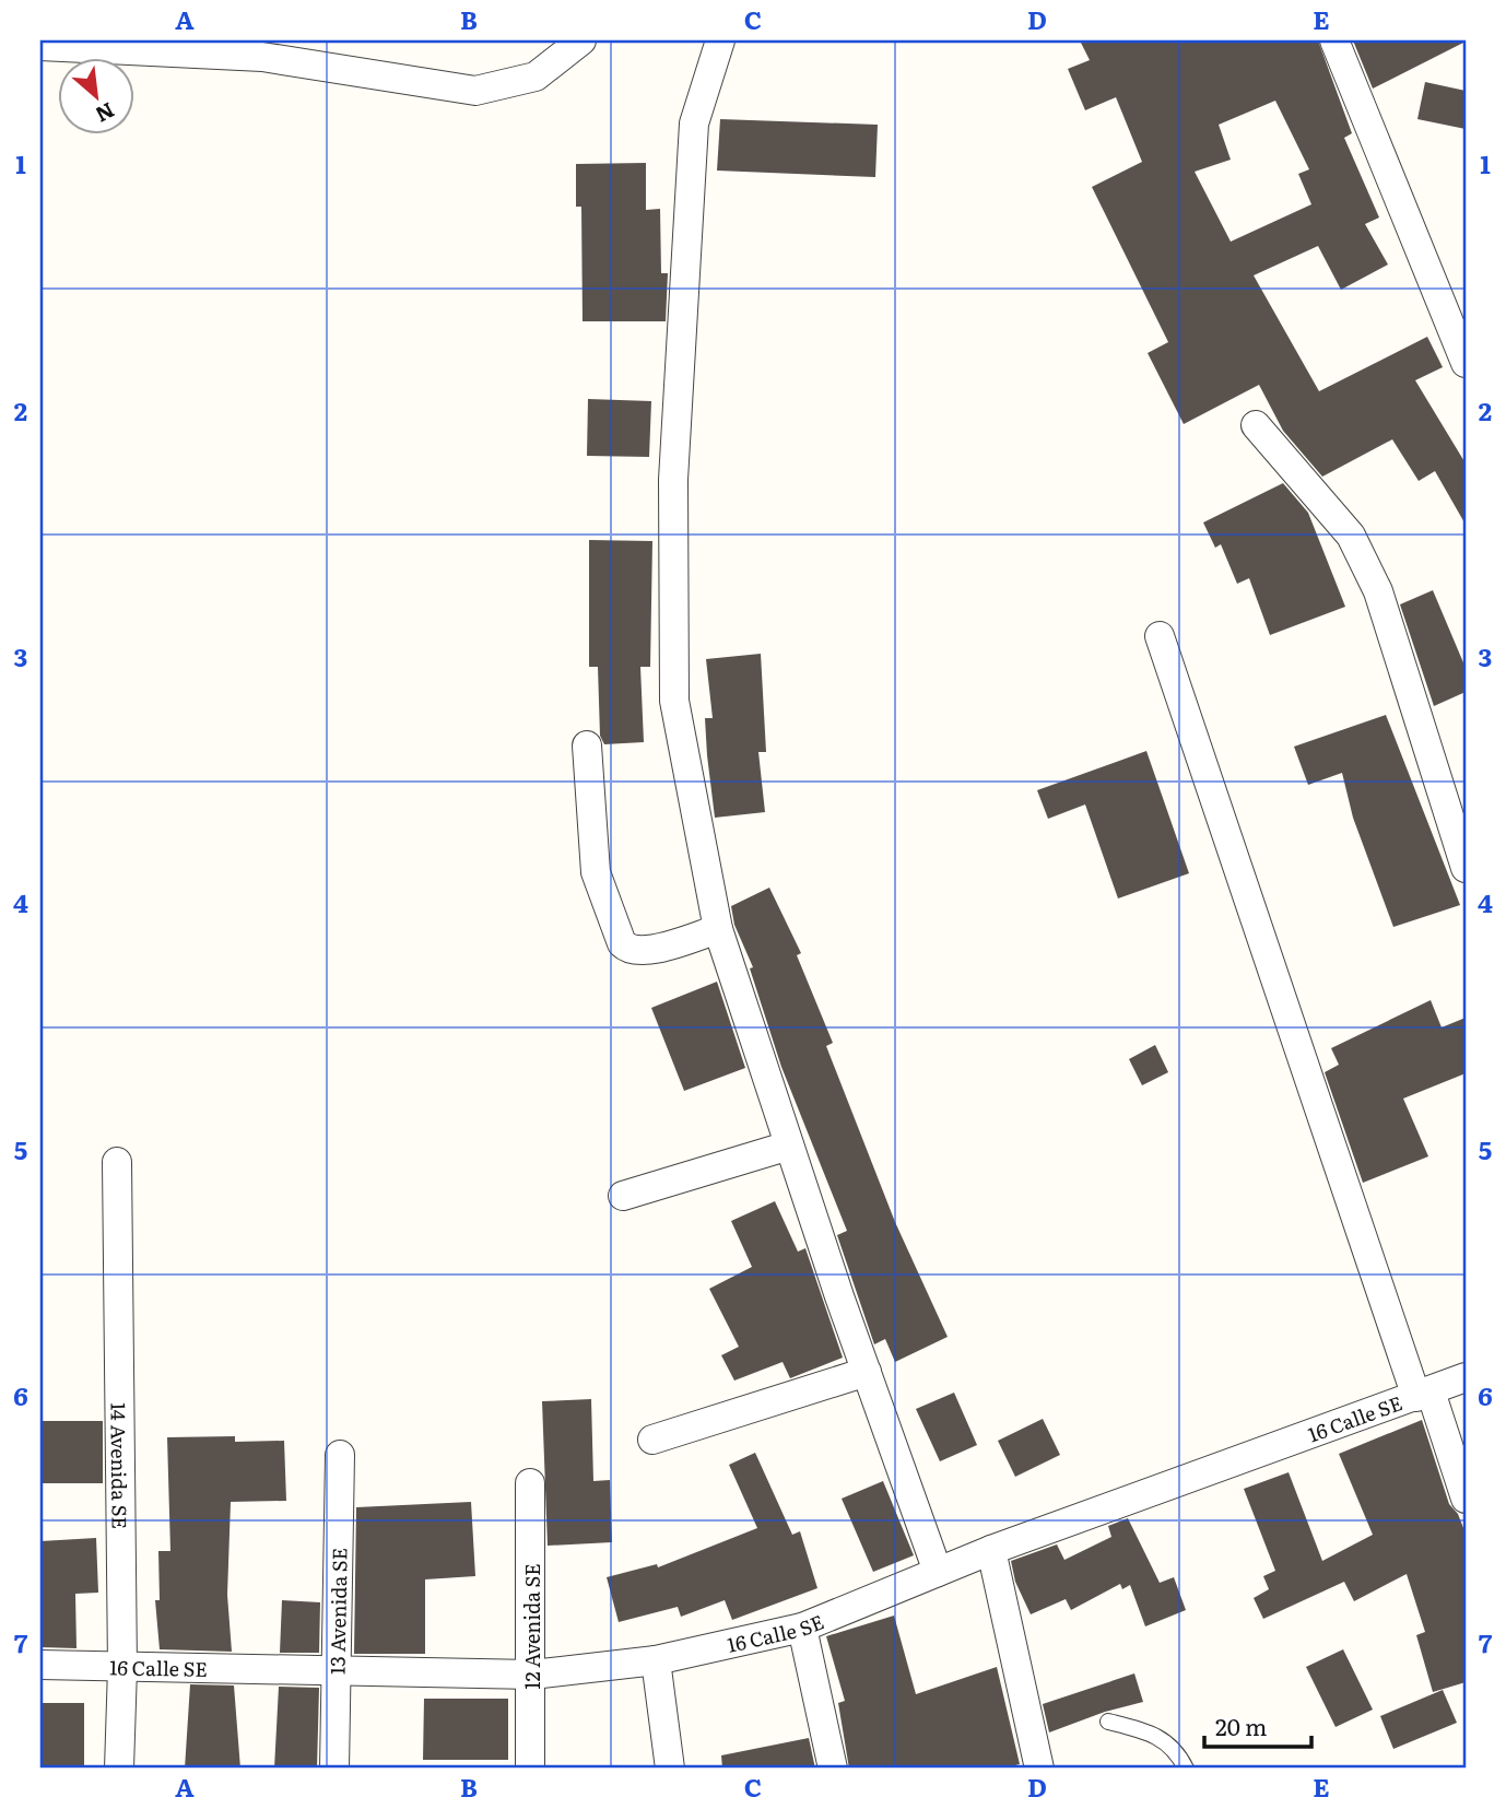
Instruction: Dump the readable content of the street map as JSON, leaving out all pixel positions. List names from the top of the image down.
{
  "streets": {
    "street": [
      "16 Calle SE",
      "14 Avenida SE",
      "13 Avenida SE",
      "12 Avenida SE"
    ]
  },
  "crossings": [
    ["16 Calle SE", "14 Avenida SE"],
    ["16 Calle SE", "13 Avenida SE"],
    ["16 Calle SE", "12 Avenida SE"]
  ],
  "scale_bar": "20 m",
  "north": "bottom right",
  "grid": {
    "columns": [
      "A",
      "B",
      "C",
      "D",
      "E"
    ],
    "rows": [
      "1",
      "2",
      "3",
      "4",
      "5",
      "6",
      "7"
    ]
  }
}
